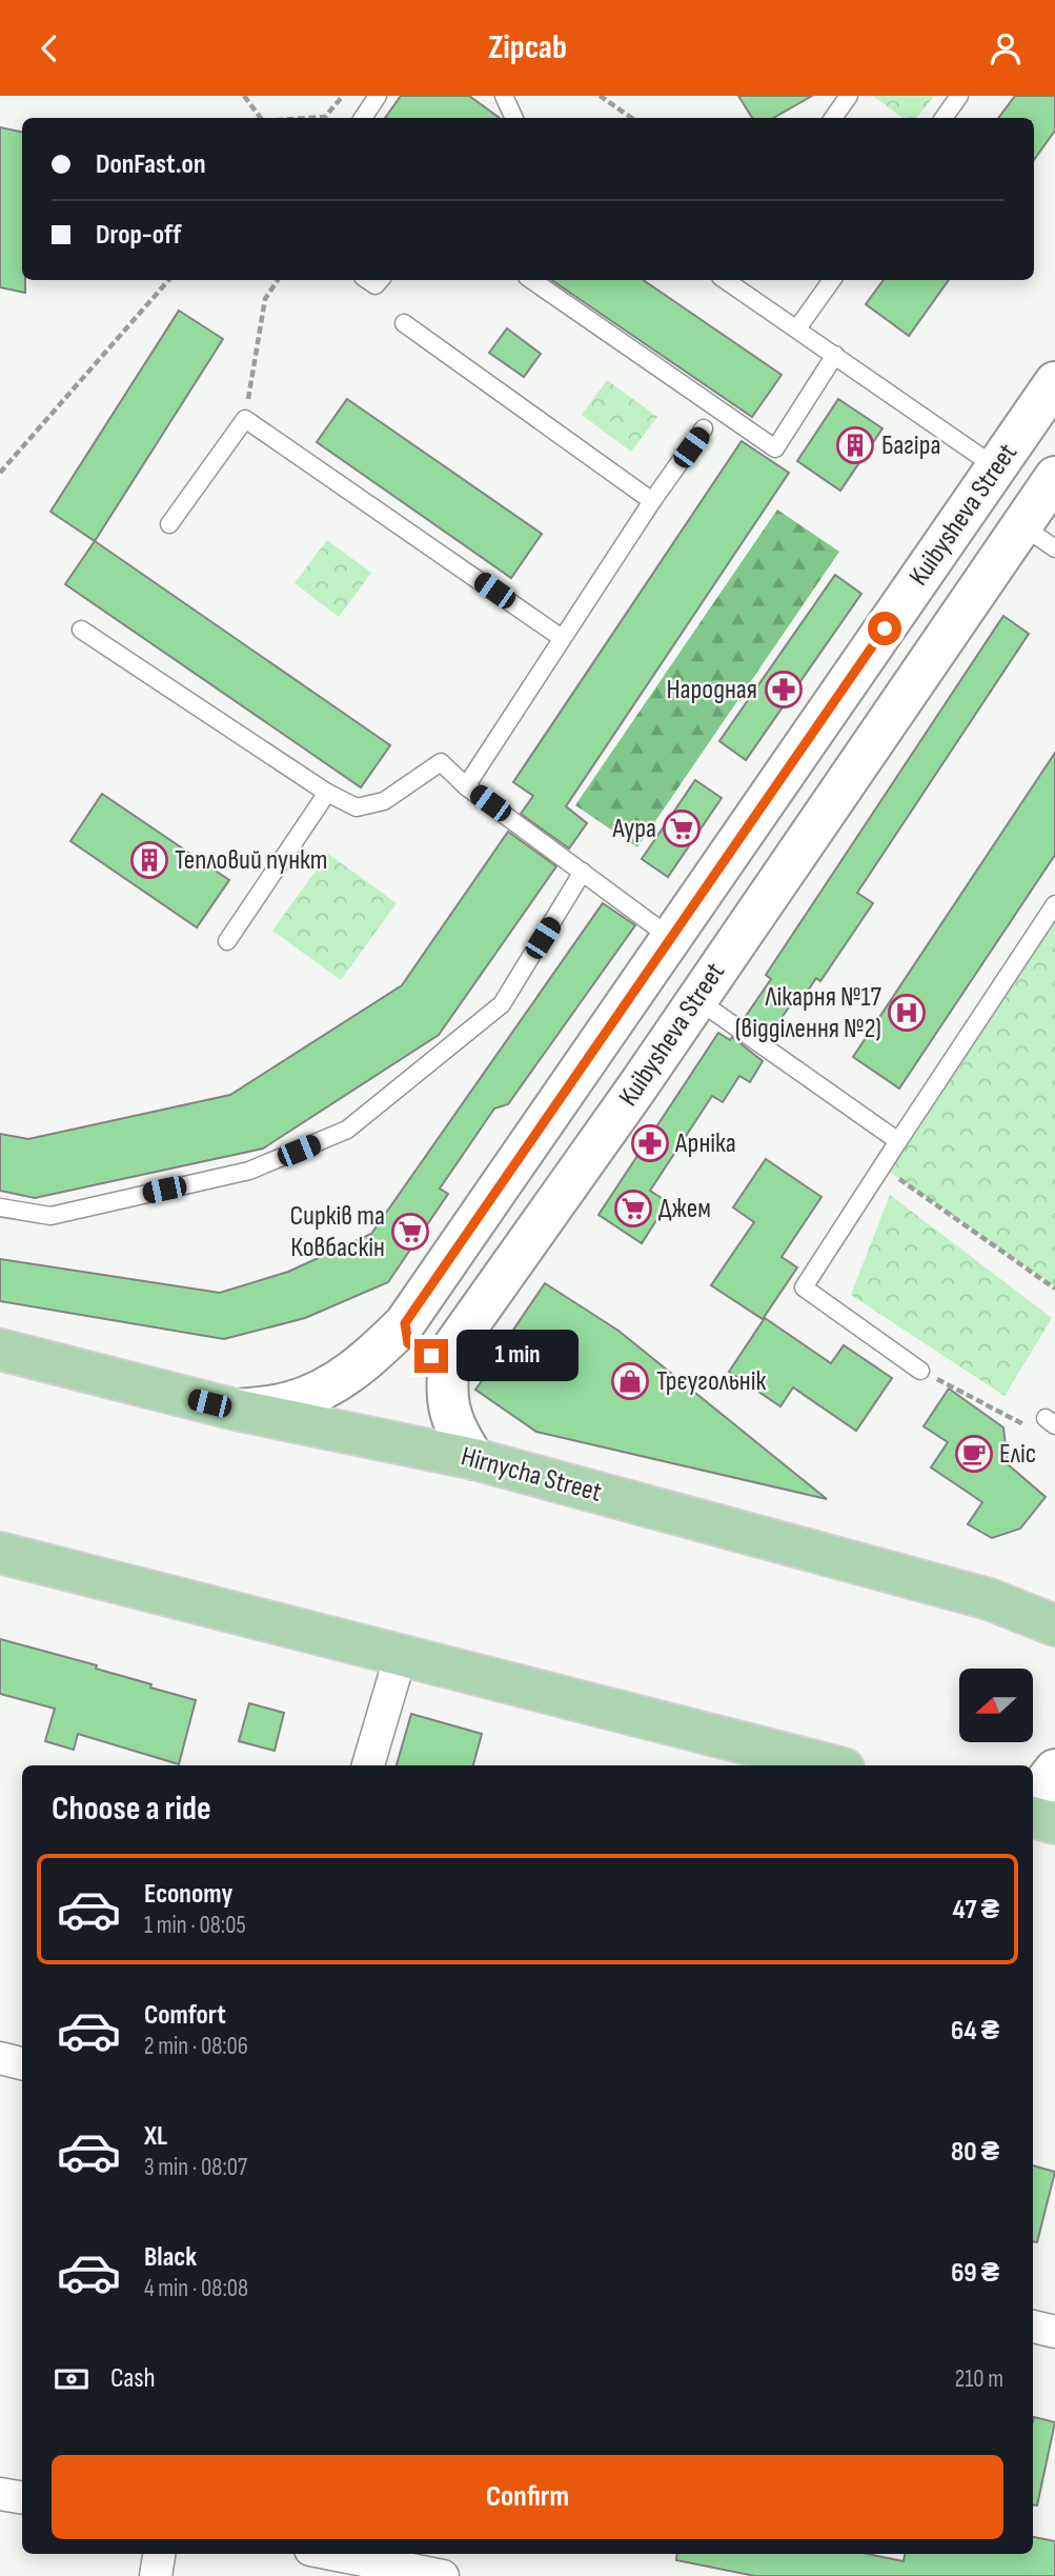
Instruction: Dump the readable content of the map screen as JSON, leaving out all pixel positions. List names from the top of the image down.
{
  "streets": {
    "main road": ["Kuibysheva Street", "Hirnycha Street"]
  },
  "crossings": [
    ["Kuibysheva Street", "Hirnycha Street"]
  ],
  "places": {
    "building": ["Багіра", "Тепловий пункт"],
    "pharmacy": ["Народная", "Арніка"],
    "supermarket": ["Аура", "Джем", "Сирків та Ковбаскін"],
    "hospital": ["Лікарня №17 (відділення №2)"],
    "shop": ["Трєугольнік"],
    "cafe": ["Еліс"]
  },
  "north": "left",
  "page": {
    "header": "Zipcab",
    "banner": ["DonFast.on", "Drop-off"],
    "bubble": "1 min",
    "heading": "Choose a ride",
    "list": [
      {
        "name": "Economy",
        "note": "1 min · 08:05",
        "value": "47 ₴"
      },
      {
        "name": "Comfort",
        "note": "2 min · 08:06",
        "value": "64 ₴"
      },
      {
        "name": "XL",
        "note": "3 min · 08:07",
        "value": "80 ₴"
      },
      {
        "name": "Black",
        "note": "4 min · 08:08",
        "value": "69 ₴"
      }
    ],
    "pay": ["Cash", "210 m"],
    "buttons": "Confirm"
  }
}
